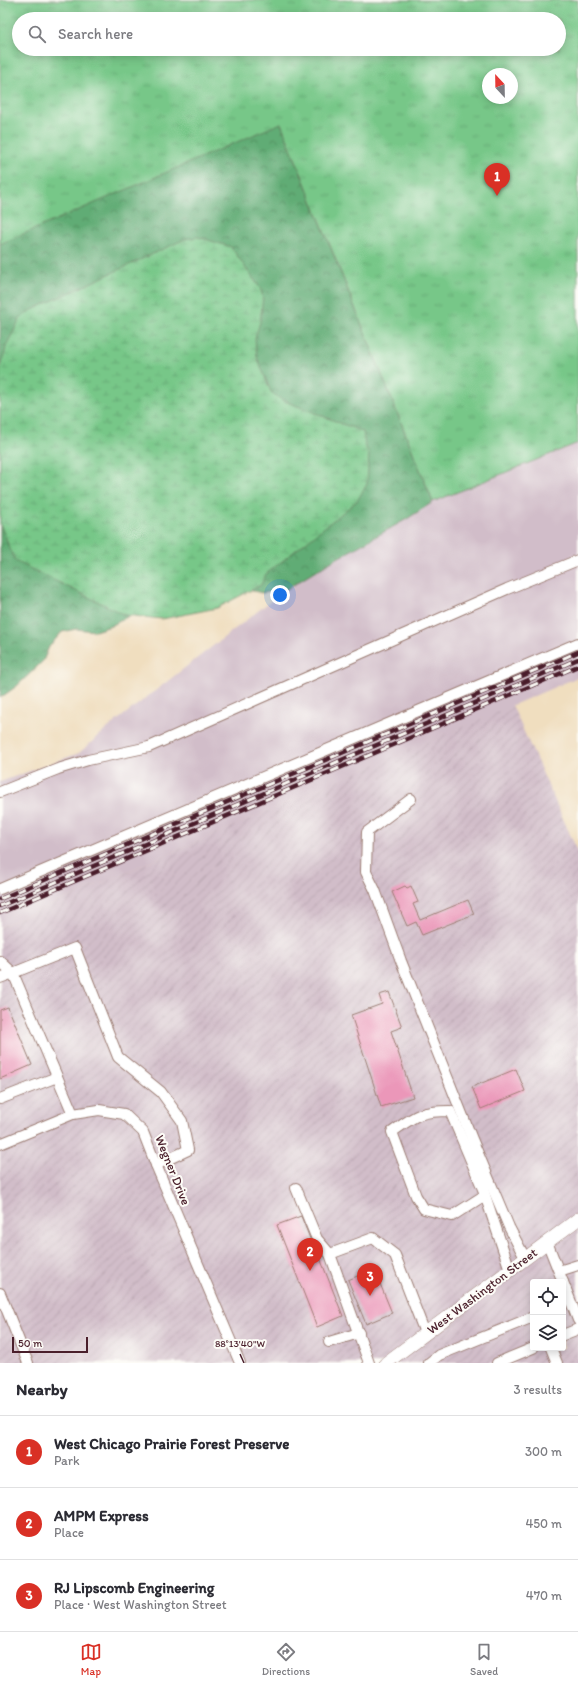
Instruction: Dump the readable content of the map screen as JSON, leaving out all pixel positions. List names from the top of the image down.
{
  "streets": {
    "main road": ["West Washington Street"],
    "street": ["Wegner Drive"]
  },
  "scale_bar": "50 m",
  "north": "top",
  "page": {
    "search": "Search here",
    "pins": ["1", "2", "3"],
    "scale": "50 m",
    "heading": ["Nearby", "3 results"],
    "list": [
      {
        "mark": "1",
        "name": "West Chicago Prairie Forest Preserve",
        "note": "Park",
        "value": "300 m"
      },
      {
        "mark": "2",
        "name": "AMPM Express",
        "note": "Place",
        "value": "450 m"
      },
      {
        "mark": "3",
        "name": "RJ Lipscomb Engineering",
        "note": "Place · West Washington Street",
        "value": "470 m"
      }
    ],
    "nav": ["Map", "Directions", "Saved"]
  },
  "coordinates": ["88°13'40\"W"]
}
